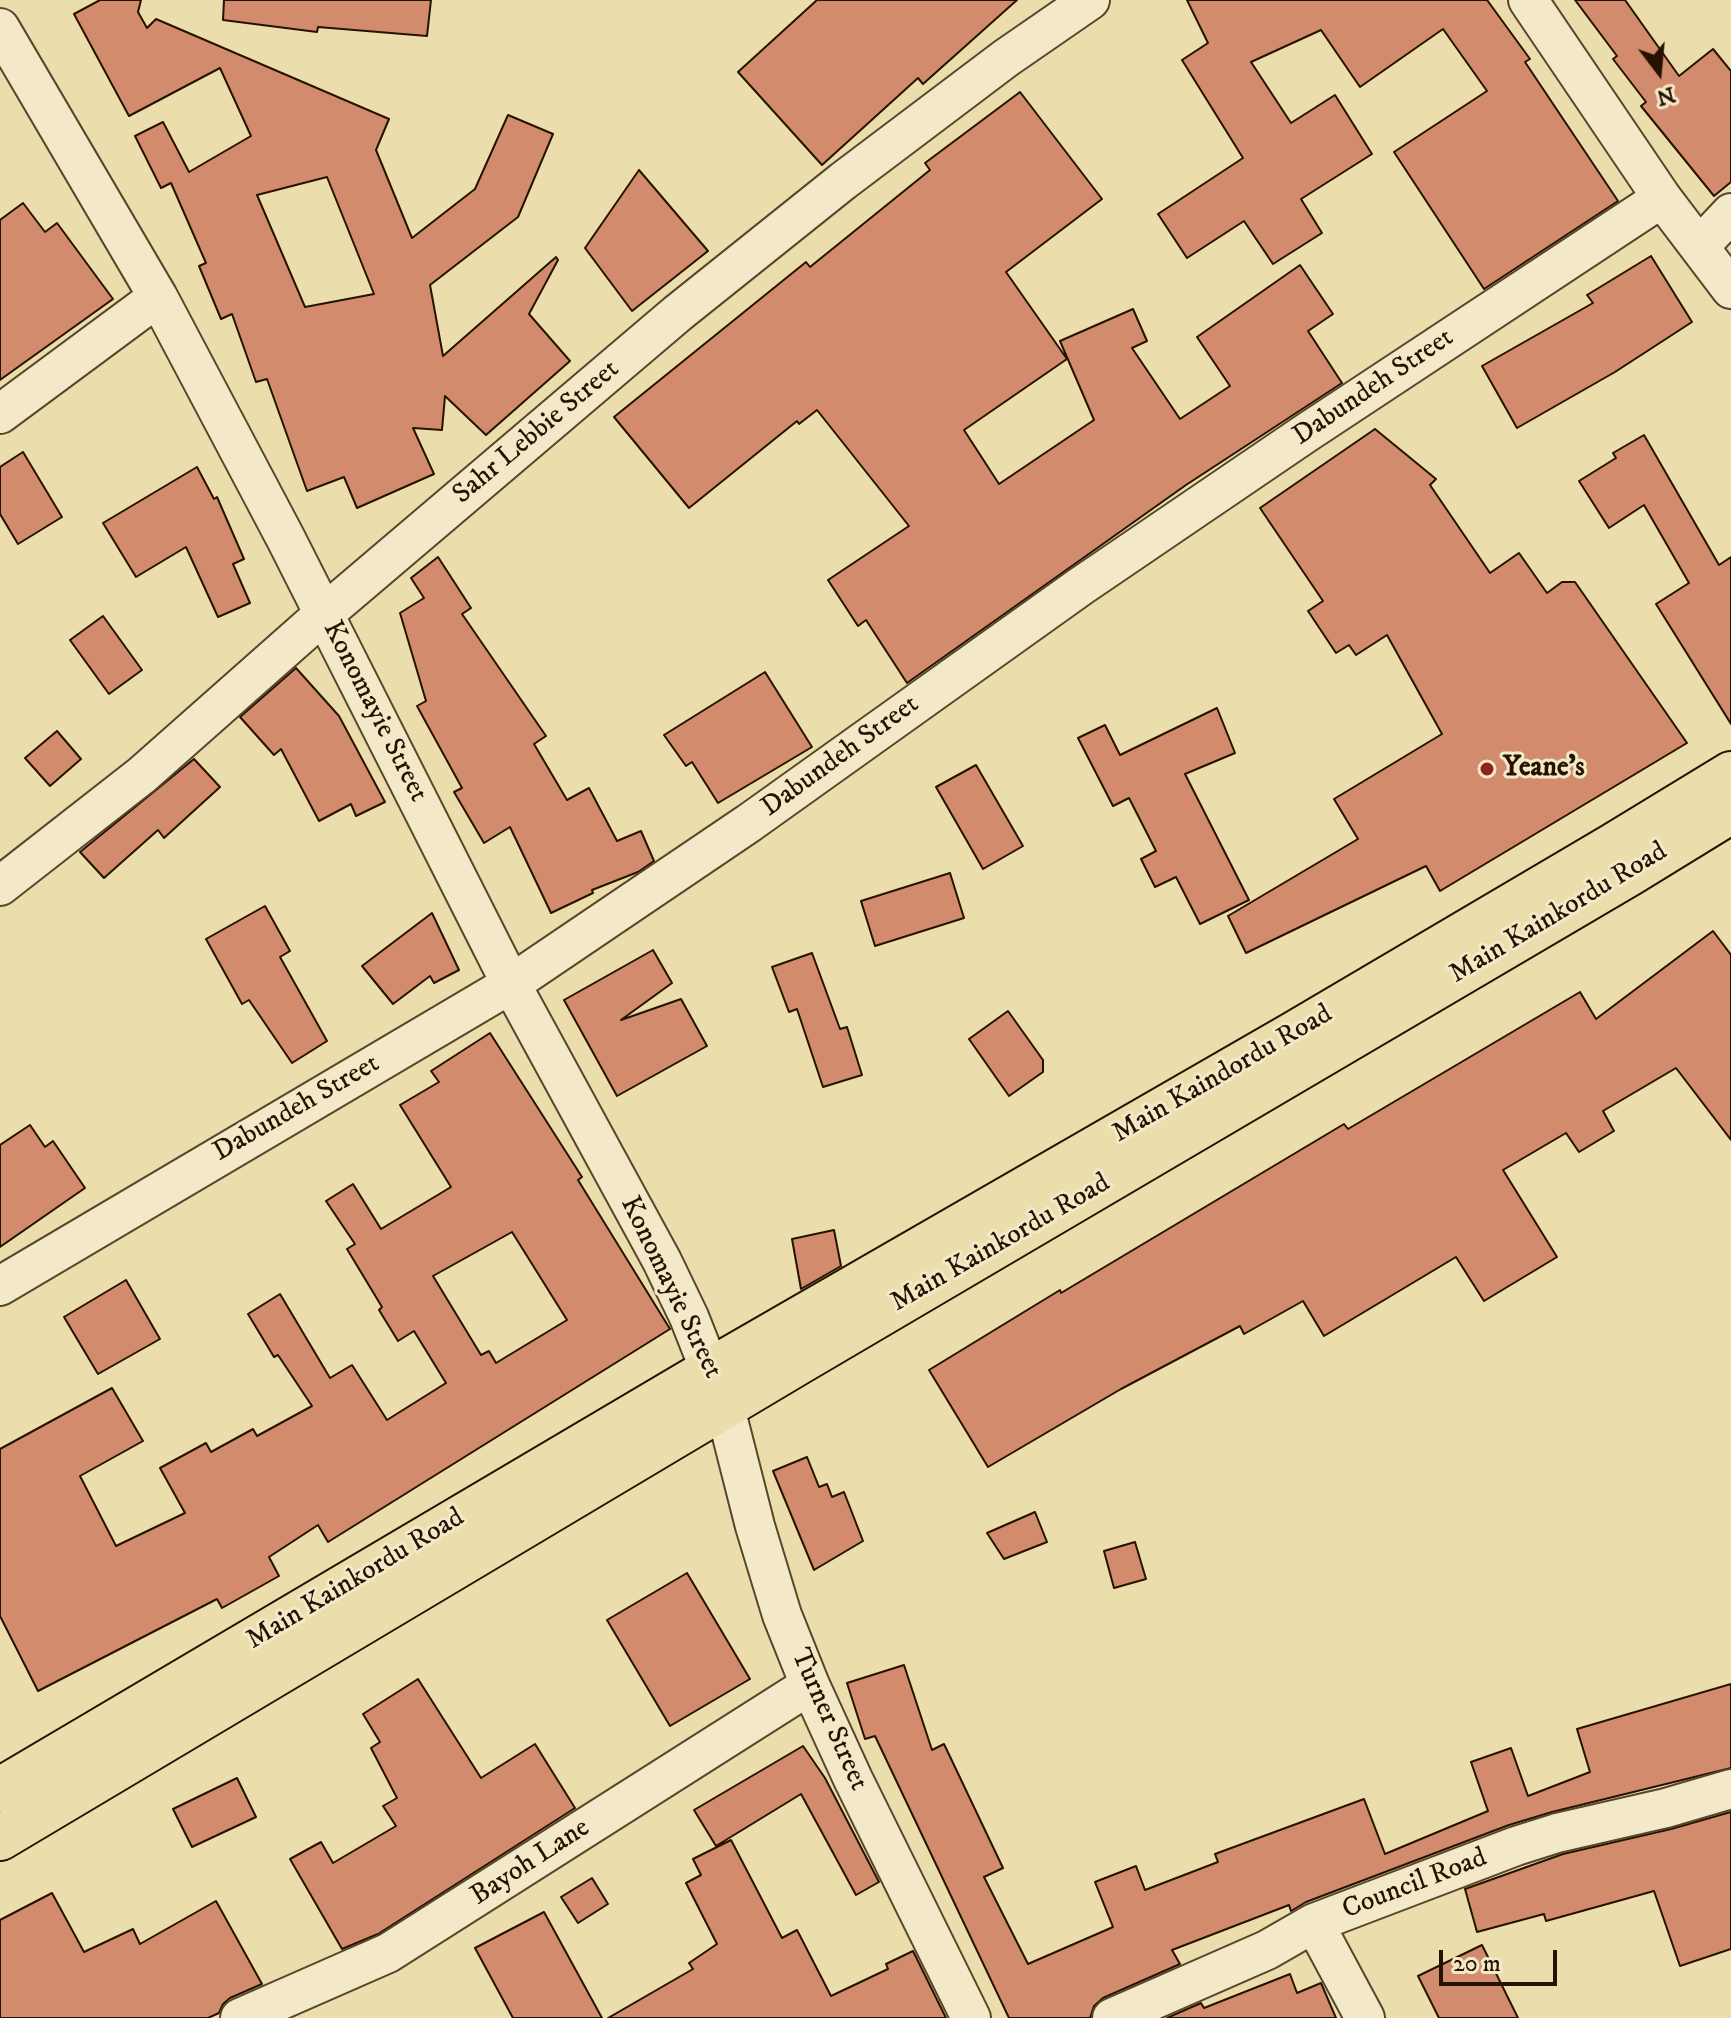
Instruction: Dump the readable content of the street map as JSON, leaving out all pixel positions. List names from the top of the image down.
{
  "streets": {
    "main road": ["Main Kainkordu Road", "Main Kaindordu Road"],
    "street": [
      "Dabundeh Street",
      "Sahr Lebbie Street",
      "Konomayie Street",
      "Turner Street",
      "Bayoh Lane",
      "Council Road"
    ]
  },
  "crossings": [
    ["Dabundeh Street", "Konomayie Street"],
    ["Sahr Lebbie Street", "Konomayie Street"],
    ["Konomayie Street", "Main Kainkordu Road"],
    ["Konomayie Street", "Main Kaindordu Road"],
    ["Konomayie Street", "Turner Street"],
    ["Main Kainkordu Road", "Main Kaindordu Road"],
    ["Main Kainkordu Road", "Turner Street"],
    ["Main Kaindordu Road", "Turner Street"],
    ["Turner Street", "Bayoh Lane"]
  ],
  "places": ["Yeane's"],
  "scale_bar": "20 m",
  "north": "bottom"
}
